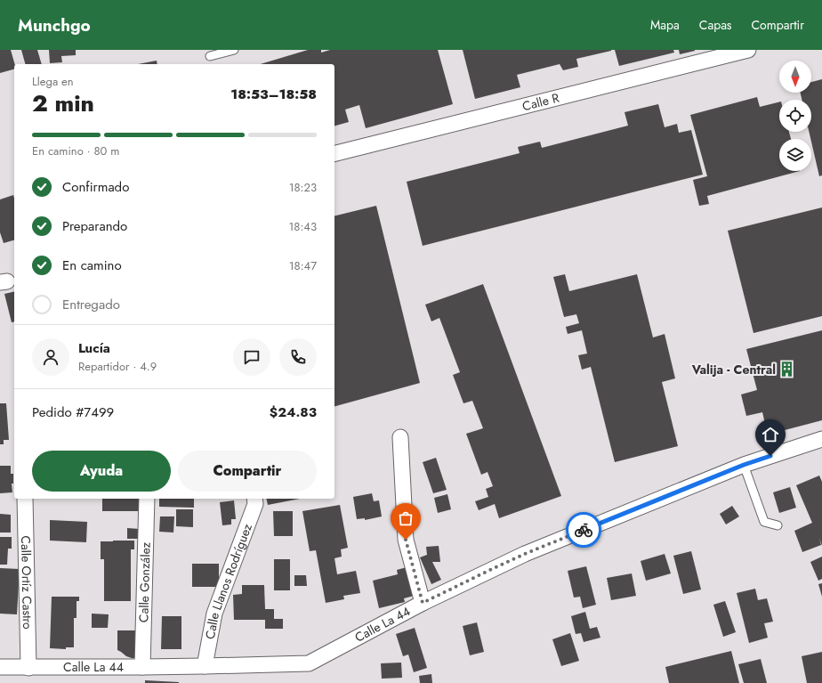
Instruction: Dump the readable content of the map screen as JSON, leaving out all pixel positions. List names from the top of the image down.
{
  "streets": {
    "street": [
      "Calle R",
      "Calle Llanos Rodríguez",
      "Calle Ortíz Castro",
      "Calle González",
      "Calle La 44"
    ]
  },
  "crossings": [
    ["Calle Llanos Rodríguez", "Calle La 44"],
    ["Calle Ortíz Castro", "Calle La 44"],
    ["Calle González", "Calle La 44"]
  ],
  "places": {
    "building": ["Valija - Central"]
  },
  "north": "bottom",
  "page": {
    "header": "Munchgo",
    "nav": ["Mapa", "Capas", "Compartir"],
    "heading": ["2 min", "Llega en", "18:53–18:58"],
    "panel": [
      "Lucía",
      "Repartidor · 4.9",
      "Pedido #7499",
      "$24.83"
    ],
    "bar": "En camino · 80 m",
    "list": [
      ["Confirmado", "18:23"],
      ["Preparando", "18:43"],
      ["En camino", "18:47"],
      "Entregado"
    ],
    "buttons": ["Ayuda", "Compartir"]
  }
}
